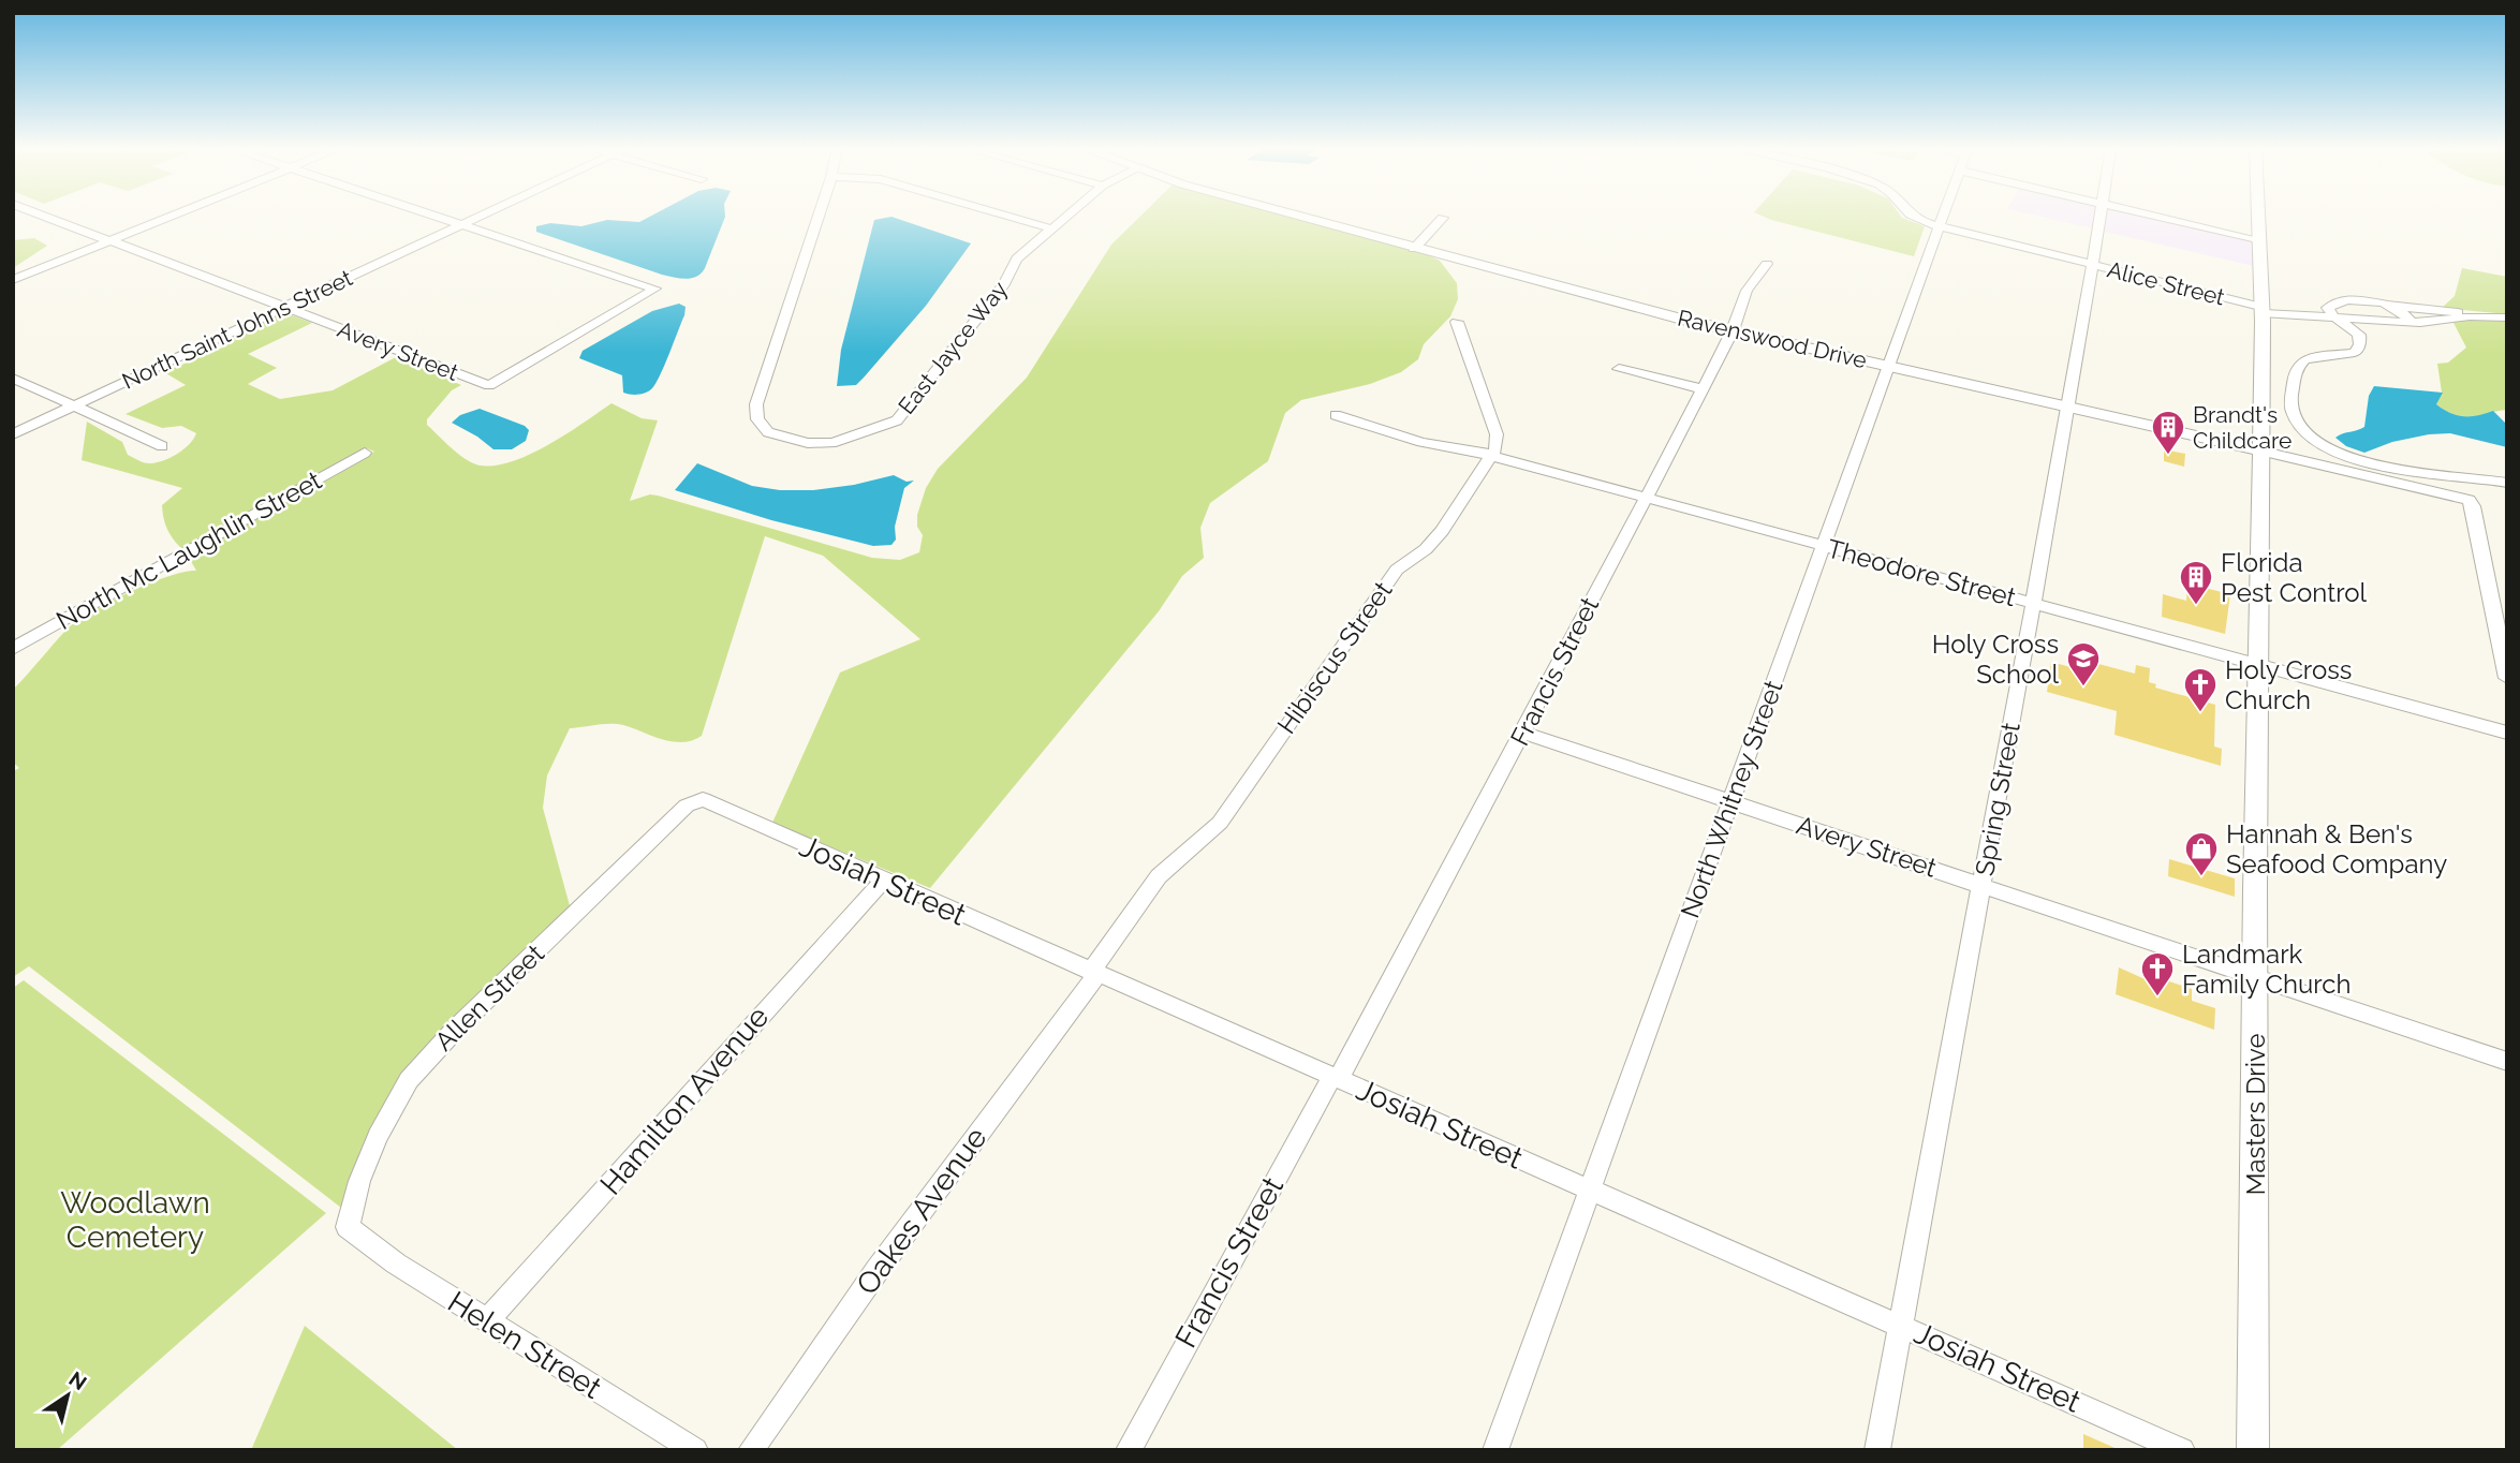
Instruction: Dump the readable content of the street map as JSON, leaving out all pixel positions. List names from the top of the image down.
{
  "streets": {
    "street": [
      "Alice Street",
      "North Saint Johns Street",
      "Ravenswood Drive",
      "East Jayce Way",
      "Avery Street",
      "North Mc Laughlin Street",
      "Theodore Street",
      "Hibiscus Street",
      "Francis Street",
      "North Whitney Street",
      "Spring Street",
      "Josiah Street",
      "Allen Street",
      "Hamilton Avenue",
      "Masters Drive",
      "Oakes Avenue",
      "Helen Street"
    ]
  },
  "crossings": [
    ["Alice Street", "North Whitney Street"],
    ["Alice Street", "Spring Street"],
    ["Alice Street", "Masters Drive"],
    ["North Saint Johns Street", "Avery Street"],
    ["Ravenswood Drive", "Francis Street"],
    ["Ravenswood Drive", "North Whitney Street"],
    ["Ravenswood Drive", "Spring Street"],
    ["Ravenswood Drive", "Masters Drive"],
    ["Avery Street", "Francis Street"],
    ["Avery Street", "North Whitney Street"],
    ["Avery Street", "Spring Street"],
    ["Avery Street", "Masters Drive"],
    ["Theodore Street", "Hibiscus Street"],
    ["Theodore Street", "Francis Street"],
    ["Theodore Street", "North Whitney Street"],
    ["Theodore Street", "Spring Street"],
    ["Theodore Street", "Masters Drive"],
    ["Hibiscus Street", "Josiah Street"],
    ["Hibiscus Street", "Oakes Avenue"],
    ["Francis Street", "Josiah Street"],
    ["North Whitney Street", "Josiah Street"],
    ["Spring Street", "Josiah Street"],
    ["Josiah Street", "Allen Street"],
    ["Josiah Street", "Hamilton Avenue"],
    ["Josiah Street", "Oakes Avenue"],
    ["Allen Street", "Helen Street"],
    ["Hamilton Avenue", "Helen Street"]
  ],
  "parks": ["Woodlawn Cemetery"],
  "places": {
    "building": ["Brandt's Childcare", "Florida Pest Control"],
    "school or university": ["Holy Cross School"],
    "church": ["Holy Cross Church", "Landmark Family Church"],
    "shop": ["Hannah & Ben's Seafood Company"]
  },
  "north": "top right"
}
